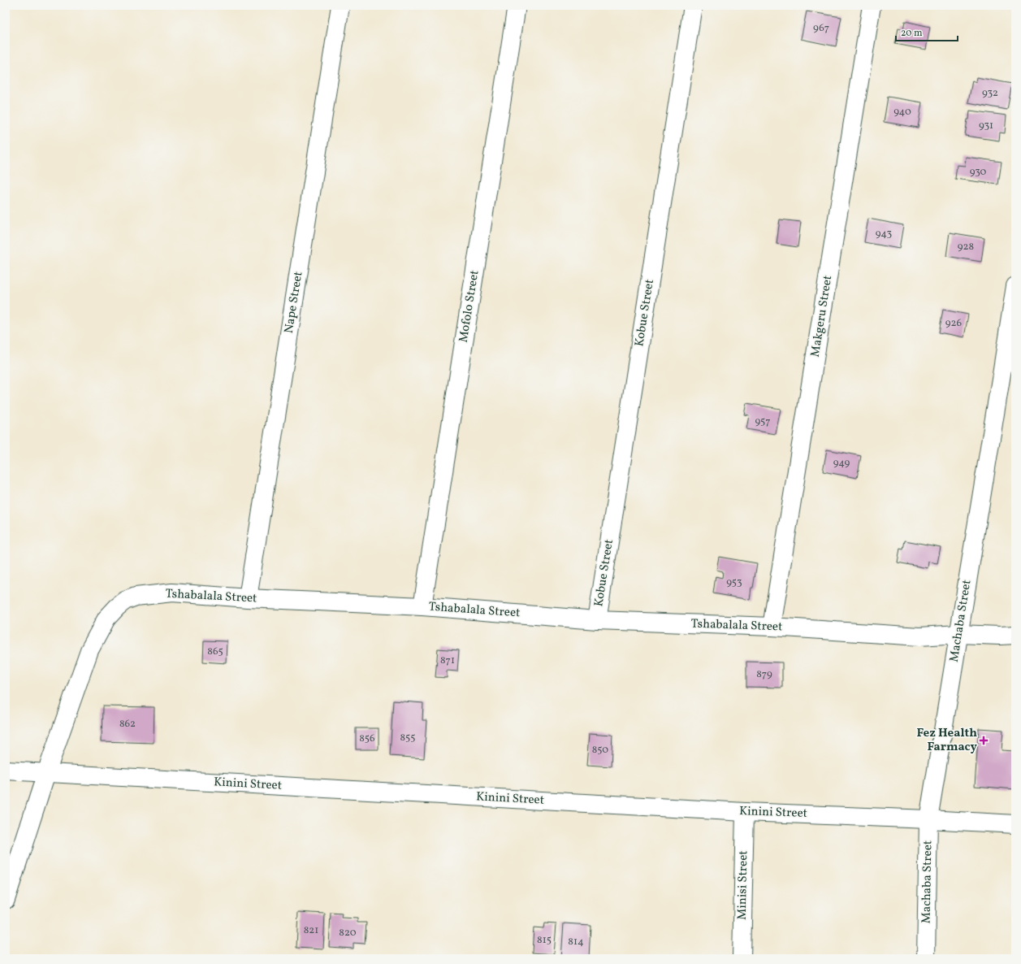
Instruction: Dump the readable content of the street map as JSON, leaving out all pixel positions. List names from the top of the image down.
{
  "streets": {
    "street": [
      "Nape Street",
      "Mofolo Street",
      "Kobue Street",
      "Makgeru Street",
      "Tshabalala Street",
      "Machaba Street",
      "Kinini Street",
      "Minisi Street"
    ]
  },
  "crossings": [
    ["Nape Street", "Tshabalala Street"],
    ["Mofolo Street", "Tshabalala Street"],
    ["Kobue Street", "Tshabalala Street"],
    ["Makgeru Street", "Tshabalala Street"],
    ["Tshabalala Street", "Machaba Street"],
    ["Tshabalala Street", "Kinini Street"],
    ["Machaba Street", "Kinini Street"],
    ["Kinini Street", "Minisi Street"]
  ],
  "places": {
    "health": ["Fez Health Farmacy"]
  },
  "house_numbers": [
    "967",
    "932",
    "940",
    "931",
    "930",
    "943",
    "928",
    "926",
    "957",
    "949",
    "953",
    "865",
    "871",
    "879",
    "862",
    "855",
    "856",
    "850",
    "821",
    "820",
    "815",
    "814"
  ],
  "scale_bar": "20 m"
}
